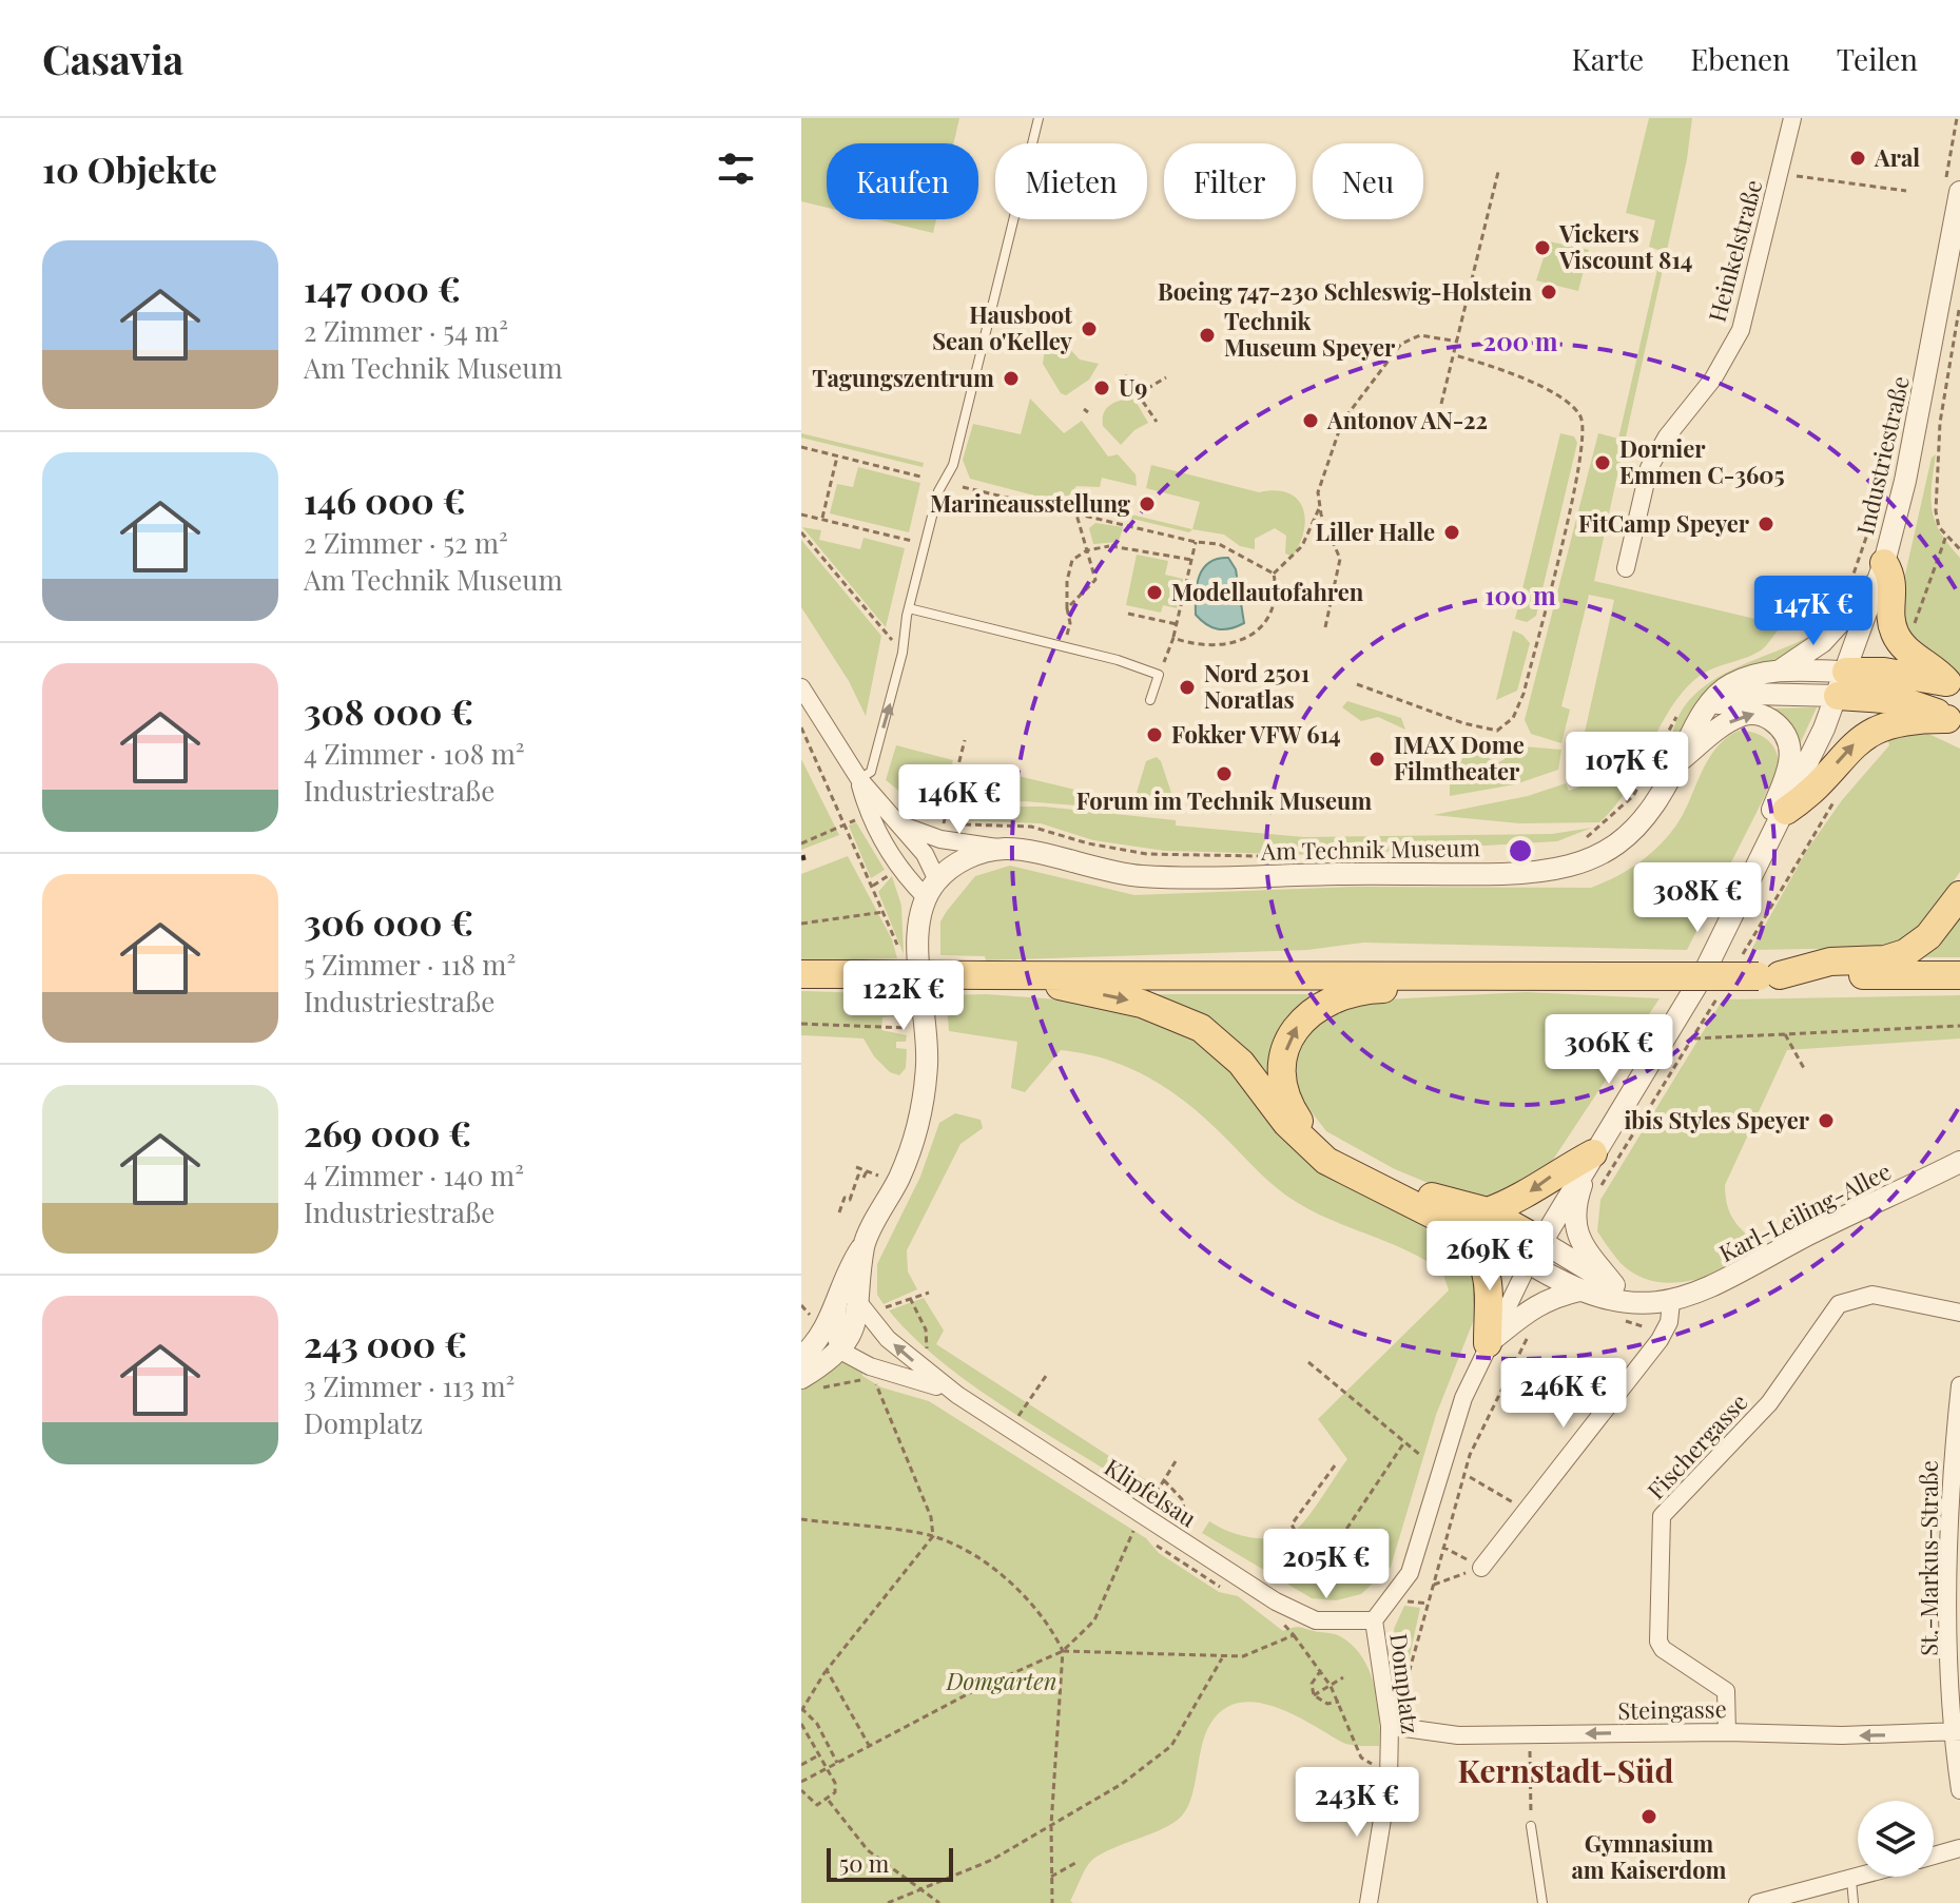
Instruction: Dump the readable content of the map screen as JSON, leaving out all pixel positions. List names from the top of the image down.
{
  "streets": {
    "street": [
      "Heinkelstraße",
      "Industriestraße",
      "Am Technik Museum",
      "Karl-Leiling-Allee",
      "Fischergasse",
      "Klipfelsau",
      "St.-Markus-Straße",
      "Domplatz",
      "Steingasse"
    ]
  },
  "crossings": [
    ["Industriestraße", "Am Technik Museum"],
    ["Industriestraße", "Karl-Leiling-Allee"],
    ["Industriestraße", "Klipfelsau"],
    ["Industriestraße", "Domplatz"],
    ["Fischergasse", "Steingasse"],
    ["Klipfelsau", "Domplatz"],
    ["St.-Markus-Straße", "Steingasse"],
    ["Domplatz", "Steingasse"]
  ],
  "one_way": ["Steingasse"],
  "districts": ["Kernstadt-Süd"],
  "parks": ["Domgarten"],
  "places": [
    "Aral",
    "Vickers Viscount 814",
    "Boeing 747-230 Schleswig-Holstein",
    "Hausboot Sean o'Kelley",
    "Technik Museum Speyer",
    "Tagungszentrum",
    "U9",
    "Antonov AN-22",
    "Dornier Emmen C-3605",
    "Marineausstellung",
    "FitCamp Speyer",
    "Liller Halle",
    "Modellautofahren",
    "Nord 2501 Noratlas",
    "Fokker VFW 614",
    "IMAX Dome Filmtheater",
    "Forum im Technik Museum",
    "ibis Styles Speyer",
    "Gymnasium am Kaiserdom"
  ],
  "scale_bar": "50 m",
  "page": {
    "header": "Casavia",
    "nav": ["Karte", "Ebenen", "Teilen"],
    "heading": "10 Objekte",
    "chip": [
      "Kaufen",
      "Mieten",
      "Filter",
      "Neu"
    ],
    "list": [
      {
        "name": "147 000 €",
        "note": "2 Zimmer · 54 m² · Am Technik Museum"
      },
      {
        "name": "146 000 €",
        "note": "2 Zimmer · 52 m² · Am Technik Museum"
      },
      {
        "name": "308 000 €",
        "note": "4 Zimmer · 108 m² · Industriestraße"
      },
      {
        "name": "306 000 €",
        "note": "5 Zimmer · 118 m² · Industriestraße"
      },
      {
        "name": "269 000 €",
        "note": "4 Zimmer · 140 m² · Industriestraße"
      },
      {
        "name": "243 000 €",
        "note": "3 Zimmer · 113 m² · Domplatz"
      }
    ],
    "price": [
      "147K €",
      "107K €",
      "146K €",
      "308K €",
      "122K €",
      "306K €",
      "269K €",
      "246K €",
      "205K €",
      "243K €"
    ],
    "scale": "50 m"
  },
  "rings": ["200 m", "100 m"]
}
